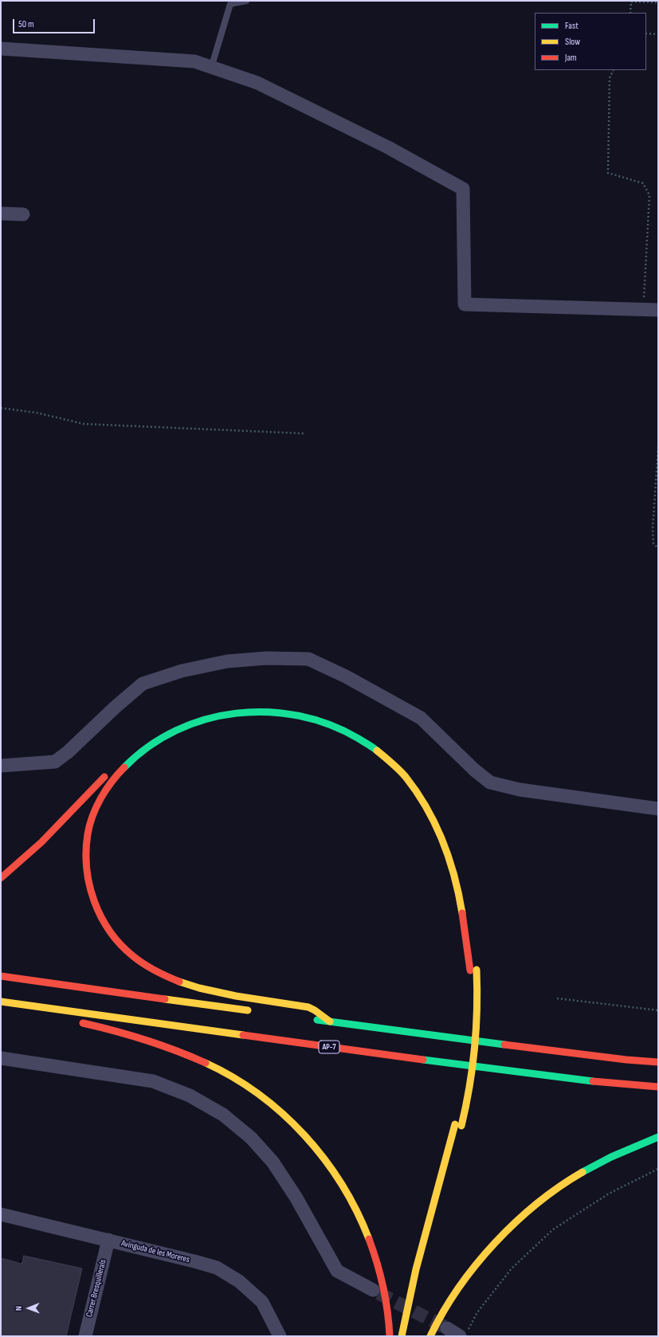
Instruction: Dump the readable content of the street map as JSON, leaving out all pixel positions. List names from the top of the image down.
{
  "streets": {
    "highway": ["AP-7"],
    "street": ["Avinguda de les Moreres", "Carrer Bresquillerals"]
  },
  "crossings": [
    ["Avinguda de les Moreres", "Carrer Bresquillerals"]
  ],
  "legend": ["Fast", "Slow", "Jam"],
  "scale_bar": "50 m",
  "north": "left"
}
